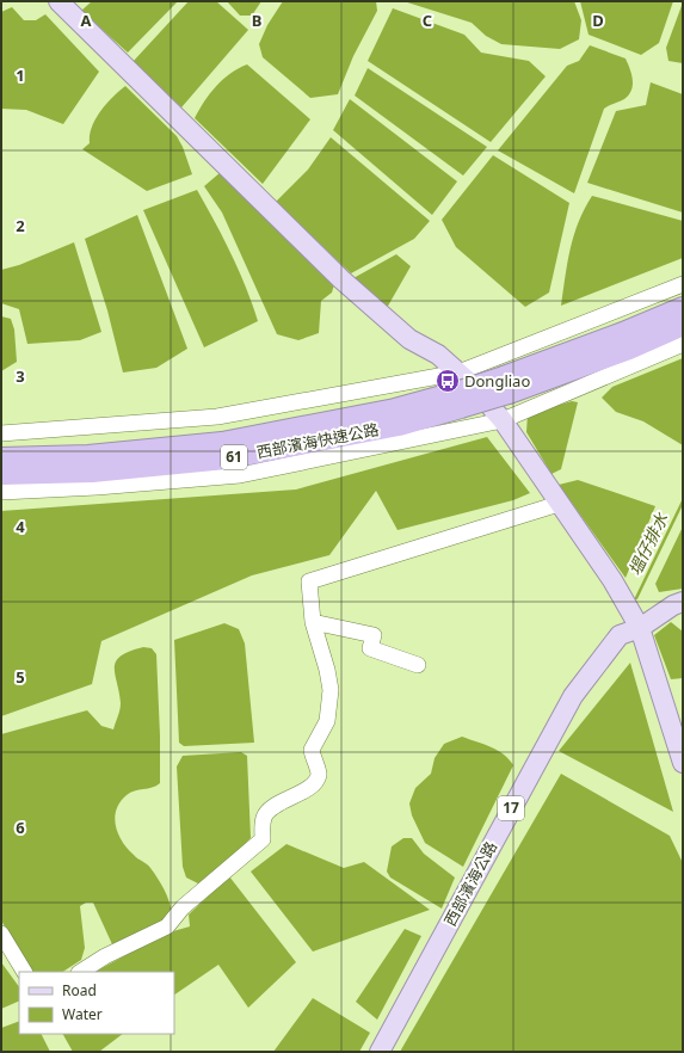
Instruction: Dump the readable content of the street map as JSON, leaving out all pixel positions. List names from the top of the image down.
{
  "streets": {
    "highway": ["西部濱海快速公路", "61"],
    "main road": ["17", "西部濱海公路"]
  },
  "crossings": [
    ["西部濱海快速公路", "61"]
  ],
  "water": ["塭仔排水"],
  "places": {
    "bus stop": ["Dongliao"]
  },
  "legend": ["Road", "Water"],
  "grid": {
    "columns": [
      "A",
      "B",
      "C",
      "D"
    ],
    "rows": [
      "1",
      "2",
      "3",
      "4",
      "5",
      "6"
    ]
  }
}
